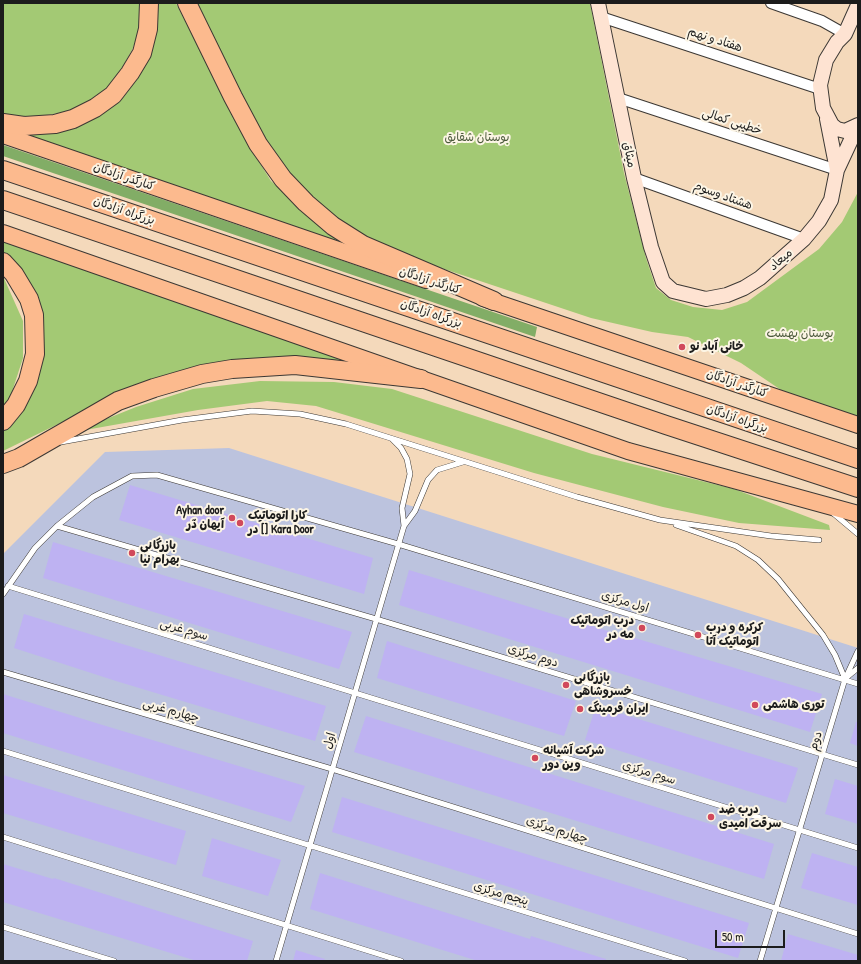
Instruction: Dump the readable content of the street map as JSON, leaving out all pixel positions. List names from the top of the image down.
{
  "streets": {
    "highway": ["بزرگراه آزادگان"],
    "main road": ["کنارگذر آزادگان"],
    "street": [
      "هفتاد و نهم",
      "خطیبی کمالی",
      "میثاق",
      "هشتاد وسوم",
      "میعاد"
    ],
    "lane": [
      "اول مرکزی",
      "سوم غربی",
      "دوم مرکزی",
      "چهارم غربی",
      "اول",
      "دوم",
      "سوم مرکزی",
      "چهارم مرکزی",
      "پنجم مرکزی"
    ]
  },
  "crossings": [
    ["هفتاد و نهم", "میثاق"],
    ["خطیبی کمالی", "میثاق"],
    ["خطیبی کمالی", "میعاد"],
    ["میثاق", "هشتاد وسوم"],
    ["میثاق", "میعاد"],
    ["هشتاد وسوم", "میعاد"],
    ["اول مرکزی", "دوم مرکزی"],
    ["اول مرکزی", "اول"],
    ["اول مرکزی", "دوم"],
    ["سوم غربی", "اول"],
    ["سوم غربی", "سوم مرکزی"],
    ["دوم مرکزی", "اول"],
    ["دوم مرکزی", "دوم"],
    ["چهارم غربی", "اول"],
    ["چهارم غربی", "چهارم مرکزی"],
    ["اول", "سوم مرکزی"],
    ["اول", "چهارم مرکزی"],
    ["اول", "پنجم مرکزی"],
    ["دوم", "سوم مرکزی"],
    ["دوم", "چهارم مرکزی"]
  ],
  "parks": ["بوستان شقایق", "بوستان بهشت"],
  "places": [
    "خانی آباد نو",
    "Ayhan door آیهان دٌر",
    "کارا اتوماتیک در [] Kara Door",
    "بازرگانی بهرام نیا",
    "درب اتوماتیک مه در",
    "کرکره و درب اتوماتیک آتا",
    "بازرگانی خسروشاهی",
    "توری هاشمی",
    "ایران فرمینگ",
    "شرکت آشیانه وین دور",
    "درب ضد سرقت امیدی"
  ],
  "scale_bar": "50 m"
}
